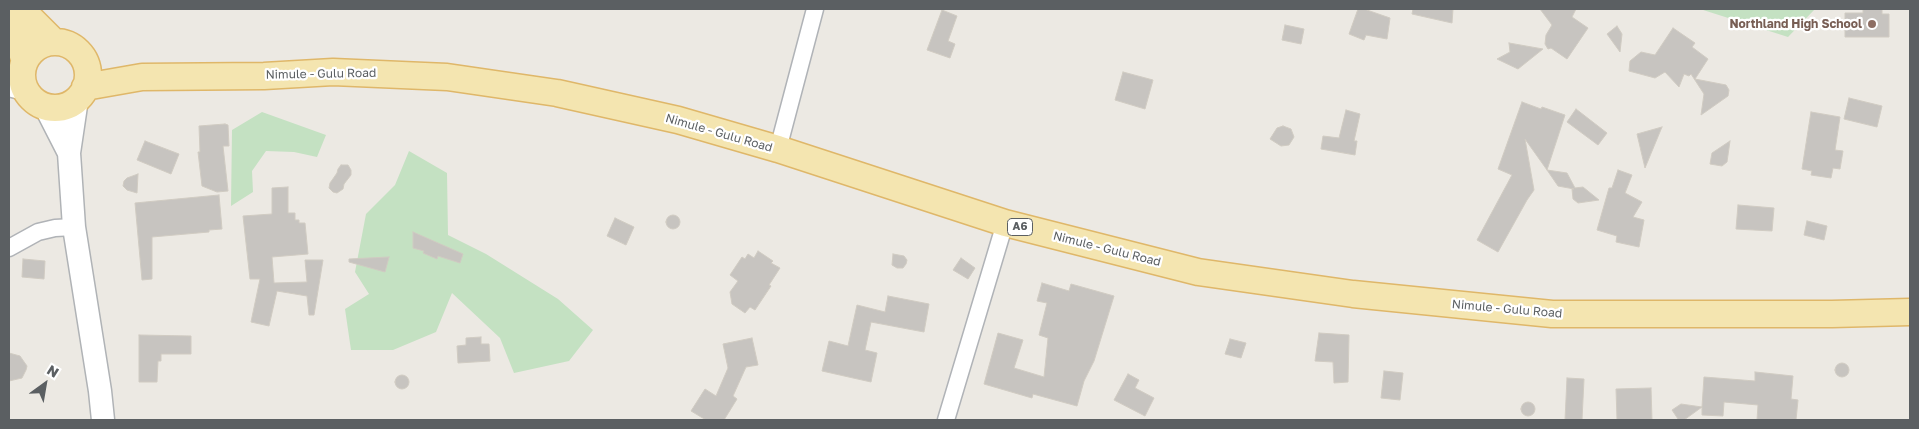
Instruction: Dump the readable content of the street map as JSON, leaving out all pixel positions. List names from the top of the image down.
{
  "streets": {
    "main road": ["Nimule - Gulu Road", "A6"]
  },
  "crossings": [
    ["Nimule - Gulu Road", "A6"]
  ],
  "places": ["Northland High School"],
  "north": "top right"
}
